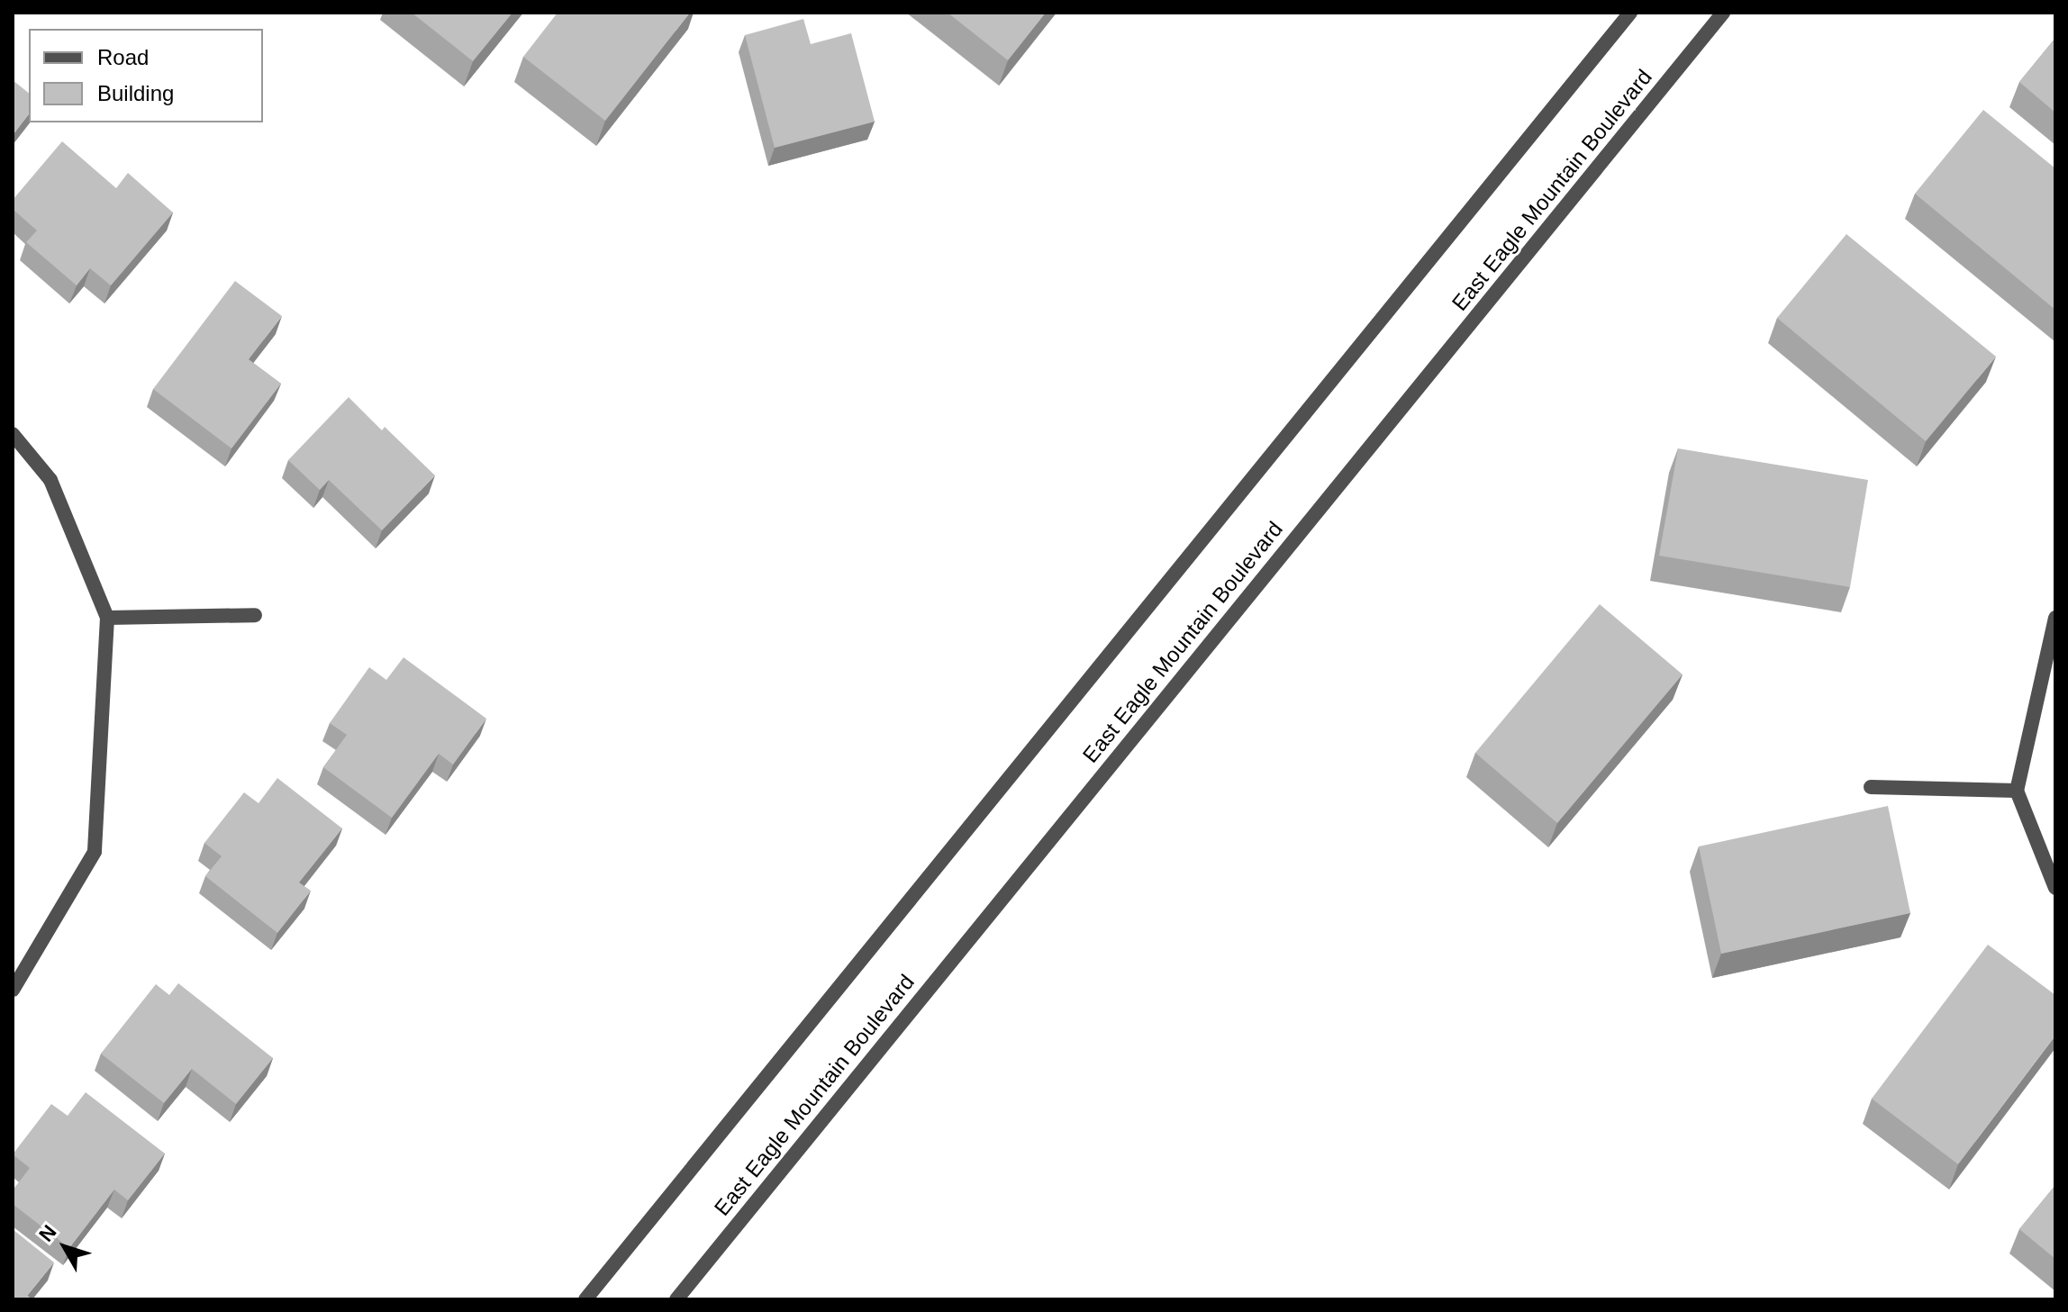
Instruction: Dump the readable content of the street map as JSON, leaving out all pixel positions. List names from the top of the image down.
{
  "streets": {
    "street": ["East Eagle Mountain Boulevard"]
  },
  "legend": ["Road", "Building"],
  "north": "top left"
}
